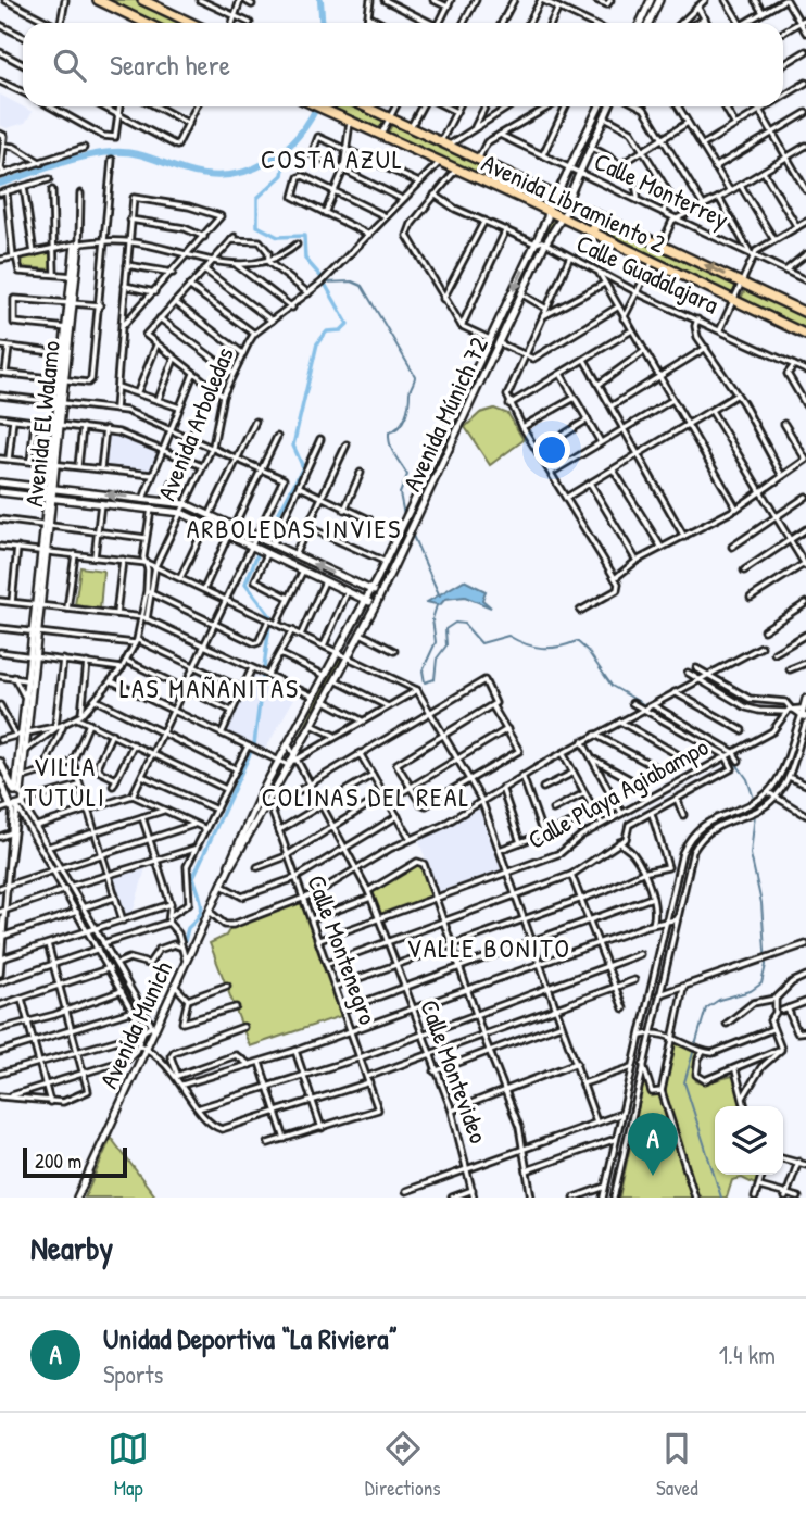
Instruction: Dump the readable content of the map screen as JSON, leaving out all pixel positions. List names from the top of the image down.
{
  "streets": {
    "main road": [
      "Avenida Libramiento 2",
      "Avenida Múnich 72",
      "Avenida El Walamo",
      "Avenida Munich"
    ],
    "street": [
      "Calle Monterrey",
      "Calle Guadalajara",
      "Avenida Arboledas",
      "Calle Playa Agiabampo",
      "Calle Montenegro",
      "Calle Montevideo"
    ]
  },
  "crossings": [
    ["Calle Monterrey", "Avenida Múnich 72"],
    ["Avenida Libramiento 2", "Avenida Múnich 72"],
    ["Avenida Libramiento 2", "Avenida Arboledas"],
    ["Calle Guadalajara", "Avenida Múnich 72"],
    ["Avenida Múnich 72", "Calle Montenegro"],
    ["Avenida Múnich 72", "Avenida Munich"],
    ["Avenida Múnich 72", "Calle Montevideo"],
    ["Calle Playa Agiabampo", "Calle Montenegro"],
    ["Calle Playa Agiabampo", "Calle Montevideo"]
  ],
  "districts": [
    "COSTA AZUL",
    "ARBOLEDAS INVIES",
    "LAS MAÑANITAS",
    "VILLA TUTULI",
    "COLINAS DEL REAL",
    "VALLE BONITO"
  ],
  "scale_bar": "200 m",
  "page": {
    "search": "Search here",
    "pins": "A",
    "scale": "200 m",
    "heading": "Nearby",
    "list": [
      {
        "mark": "A",
        "name": "Unidad Deportiva “La Riviera”",
        "note": "Sports",
        "value": "1.4 km"
      }
    ],
    "nav": ["Map", "Directions", "Saved"]
  }
}
